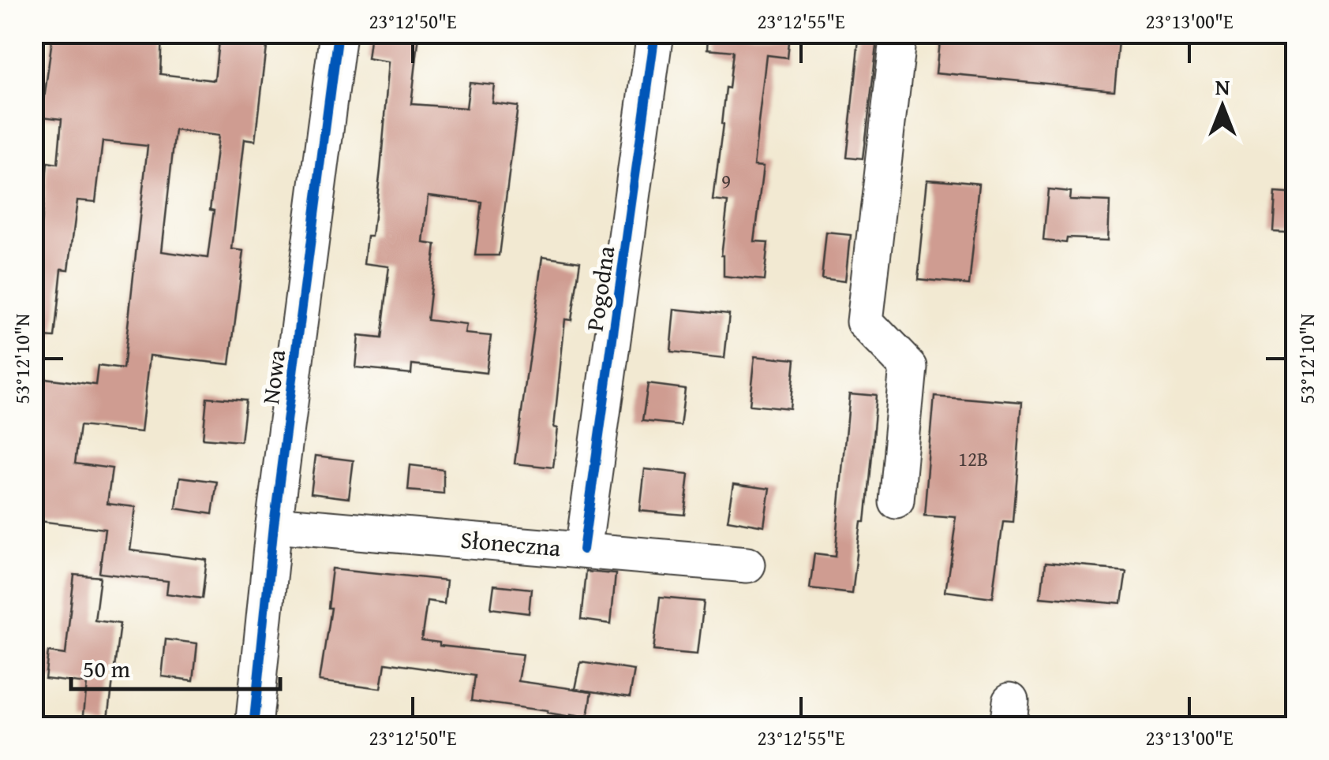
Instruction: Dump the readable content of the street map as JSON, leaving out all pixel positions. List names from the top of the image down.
{
  "streets": {
    "street": ["Pogodna", "Nowa", "Słoneczna"]
  },
  "crossings": [
    ["Pogodna", "Słoneczna"],
    ["Nowa", "Słoneczna"]
  ],
  "house_numbers": ["9", "12B"],
  "scale_bar": "50 m",
  "north": "top",
  "coordinates": [
    "23°12'50\"E",
    "23°12'55\"E",
    "23°13'00\"E",
    "53°12'10\"N"
  ]
}
